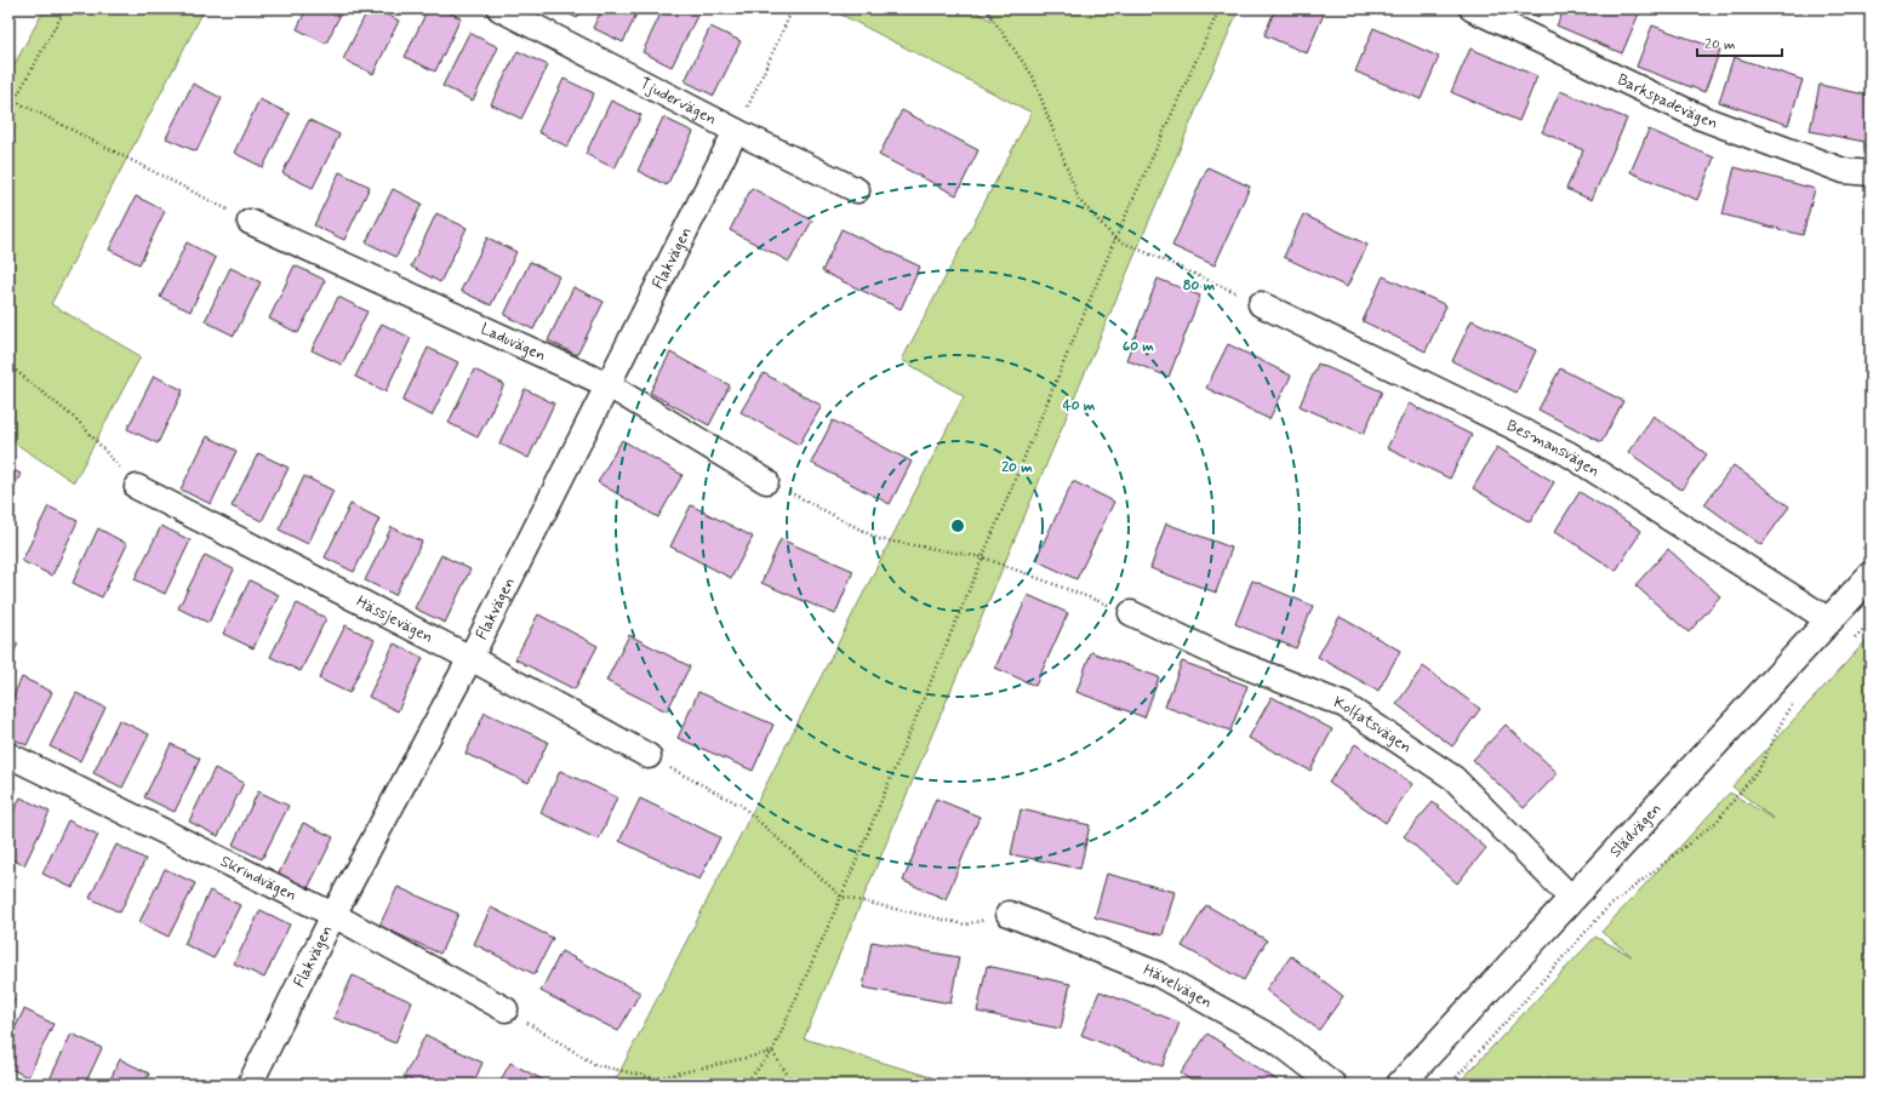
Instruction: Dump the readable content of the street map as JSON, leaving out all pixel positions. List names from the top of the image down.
{
  "streets": {
    "street": [
      "Tjudervägen",
      "Barkspadevägen",
      "Flakvägen",
      "Laduvägen",
      "Besmansvägen",
      "Hässjevägen",
      "Kolfatsvägen",
      "Slädvägen",
      "Skrindvägen",
      "Hävelvägen"
    ]
  },
  "crossings": [
    ["Tjudervägen", "Flakvägen"],
    ["Flakvägen", "Laduvägen"],
    ["Flakvägen", "Hässjevägen"],
    ["Flakvägen", "Skrindvägen"],
    ["Besmansvägen", "Slädvägen"],
    ["Kolfatsvägen", "Slädvägen"]
  ],
  "scale_bar": "20 m",
  "rings": [
    "80 m",
    "60 m",
    "40 m",
    "20 m"
  ]
}
